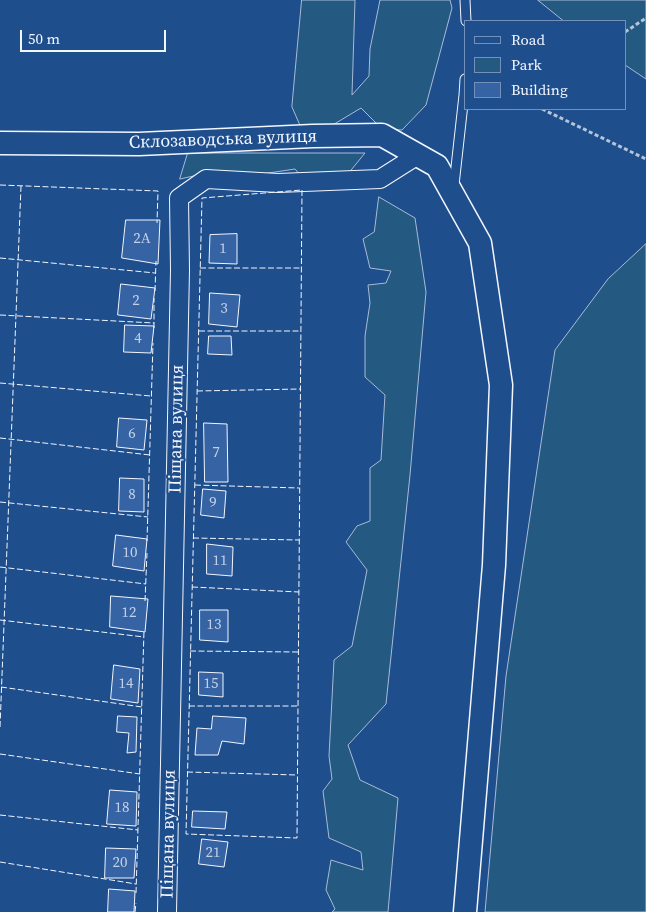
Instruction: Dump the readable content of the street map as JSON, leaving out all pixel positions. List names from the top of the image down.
{
  "streets": {
    "street": ["Склозаводська вулиця", "Піщана вулиця"]
  },
  "crossings": [
    ["Склозаводська вулиця", "Піщана вулиця"]
  ],
  "house_numbers": [
    "2А",
    "1",
    "2",
    "3",
    "4",
    "6",
    "7",
    "8",
    "9",
    "10",
    "11",
    "12",
    "13",
    "14",
    "15",
    "18",
    "21",
    "20"
  ],
  "legend": ["Road", "Park", "Building"],
  "scale_bar": "50 m"
}
